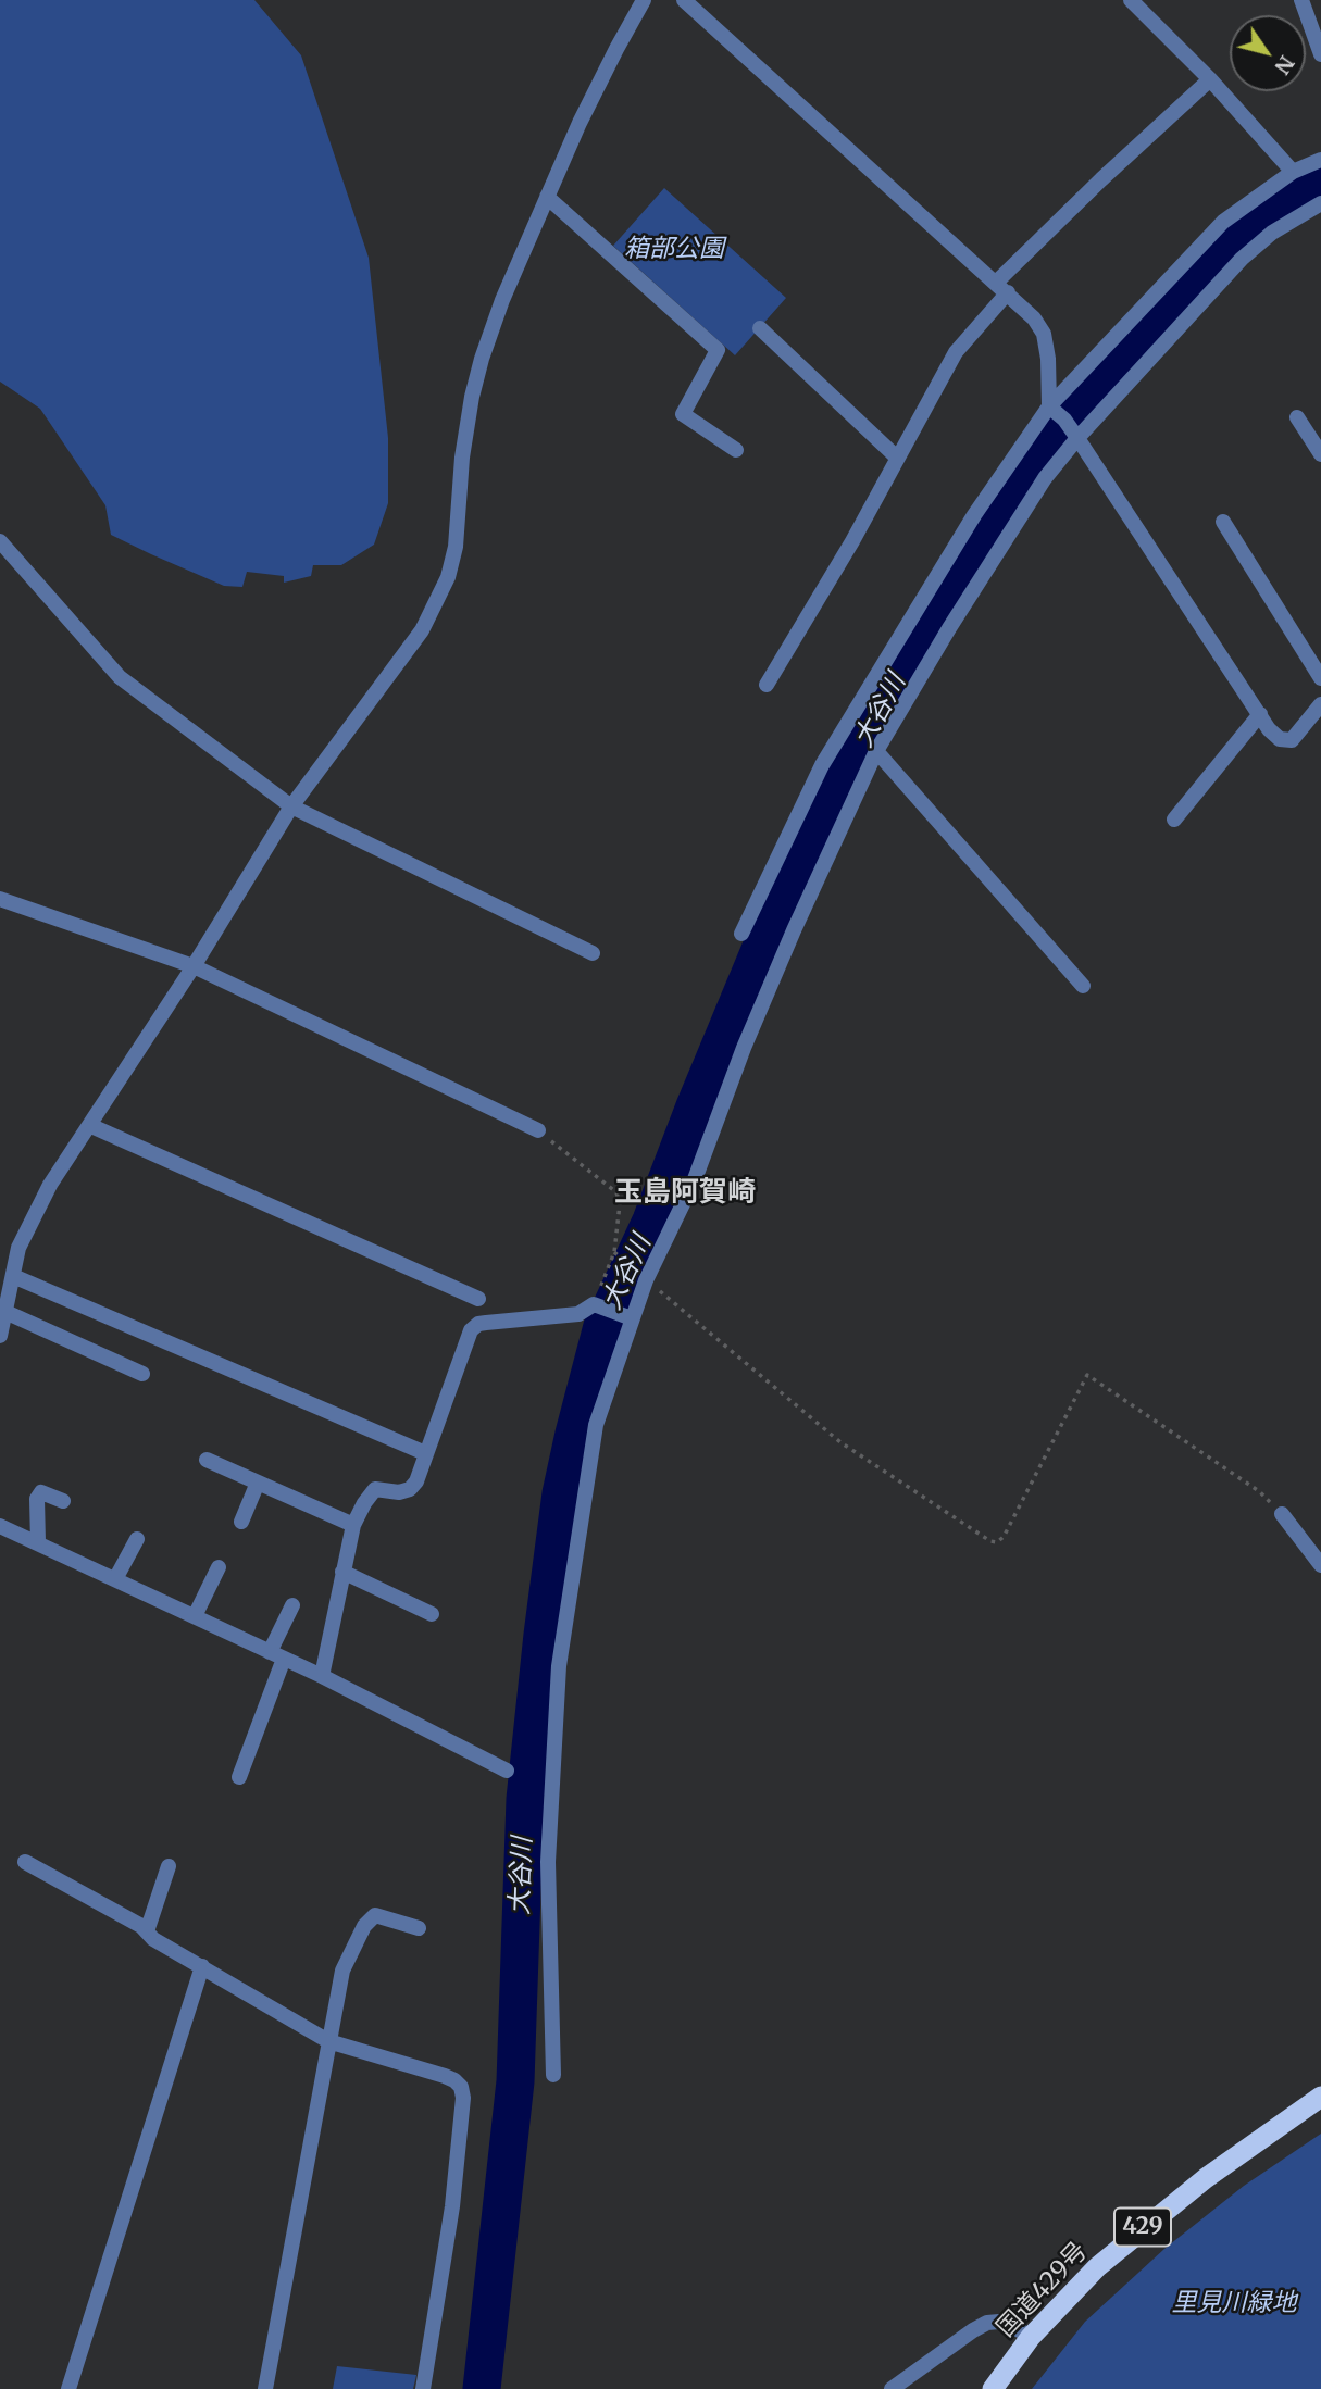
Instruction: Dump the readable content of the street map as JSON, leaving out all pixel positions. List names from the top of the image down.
{
  "streets": {
    "highway": ["429", "国道429号"]
  },
  "districts": ["玉島阿賀崎"],
  "water": ["大谷川"],
  "parks": ["箱部公園", "里見川緑地"],
  "north": "bottom right"
}
